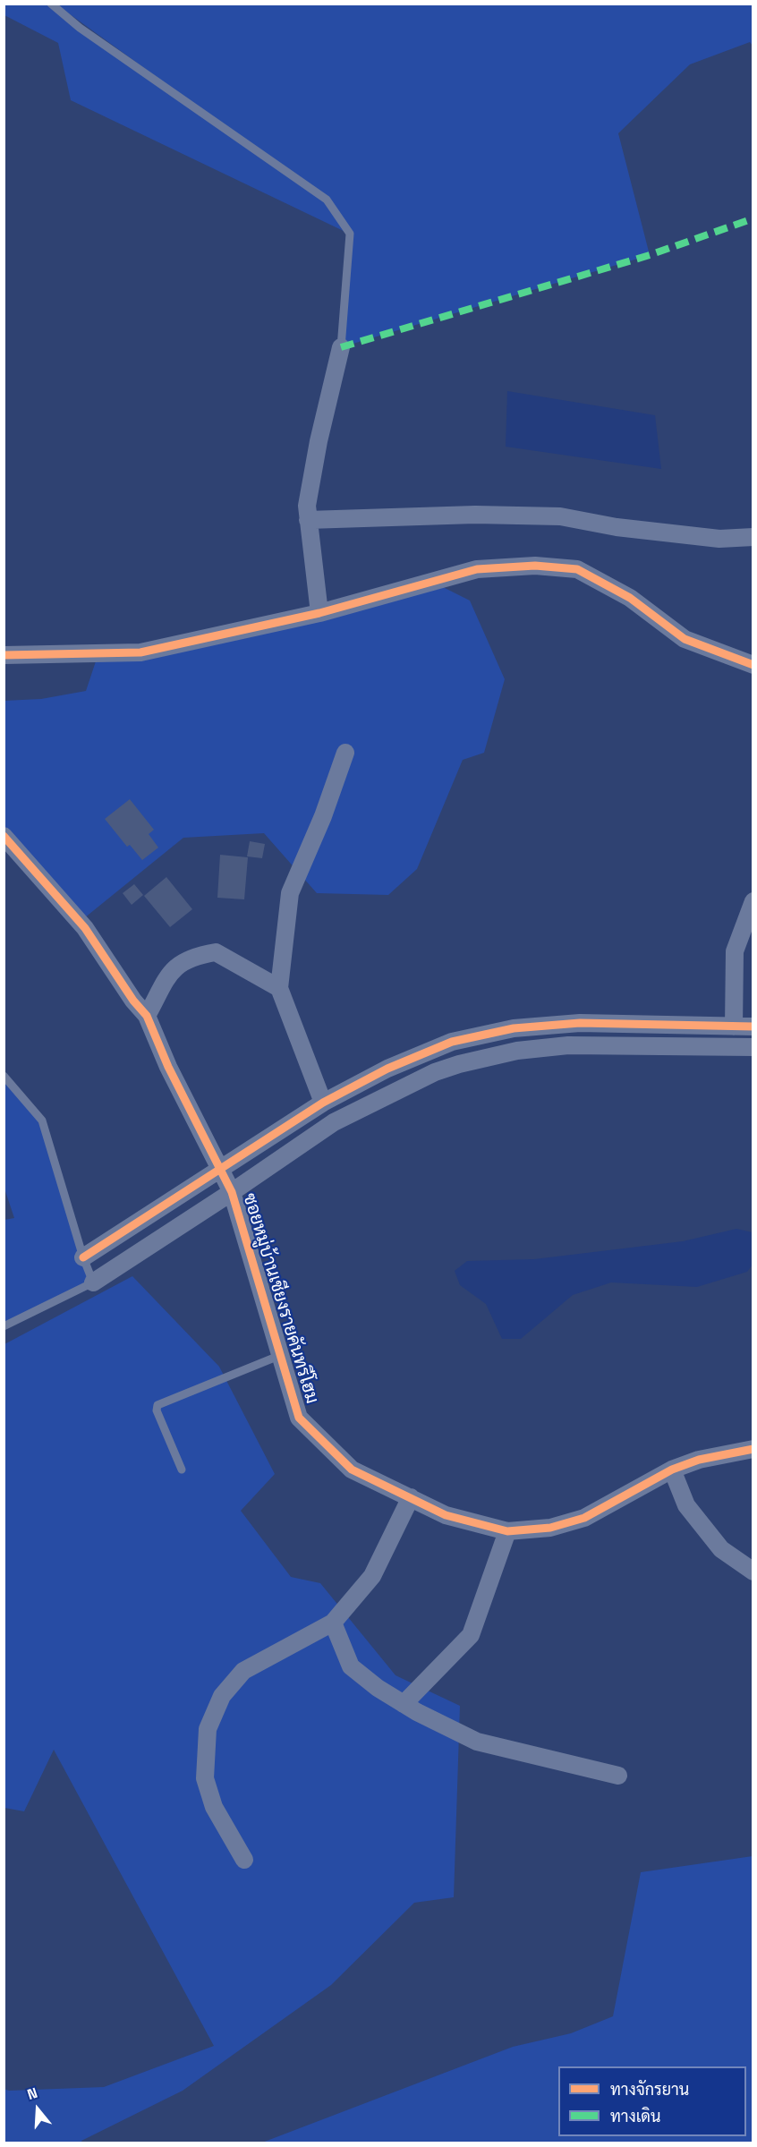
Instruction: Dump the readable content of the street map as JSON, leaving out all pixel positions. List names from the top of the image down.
{
  "streets": {
    "street": ["ซอยหมู่บ้านเชียงรายคันทรีโฮม"]
  },
  "legend": ["ทางจักรยาน", "ทางเดิน"],
  "north": "top"
}
